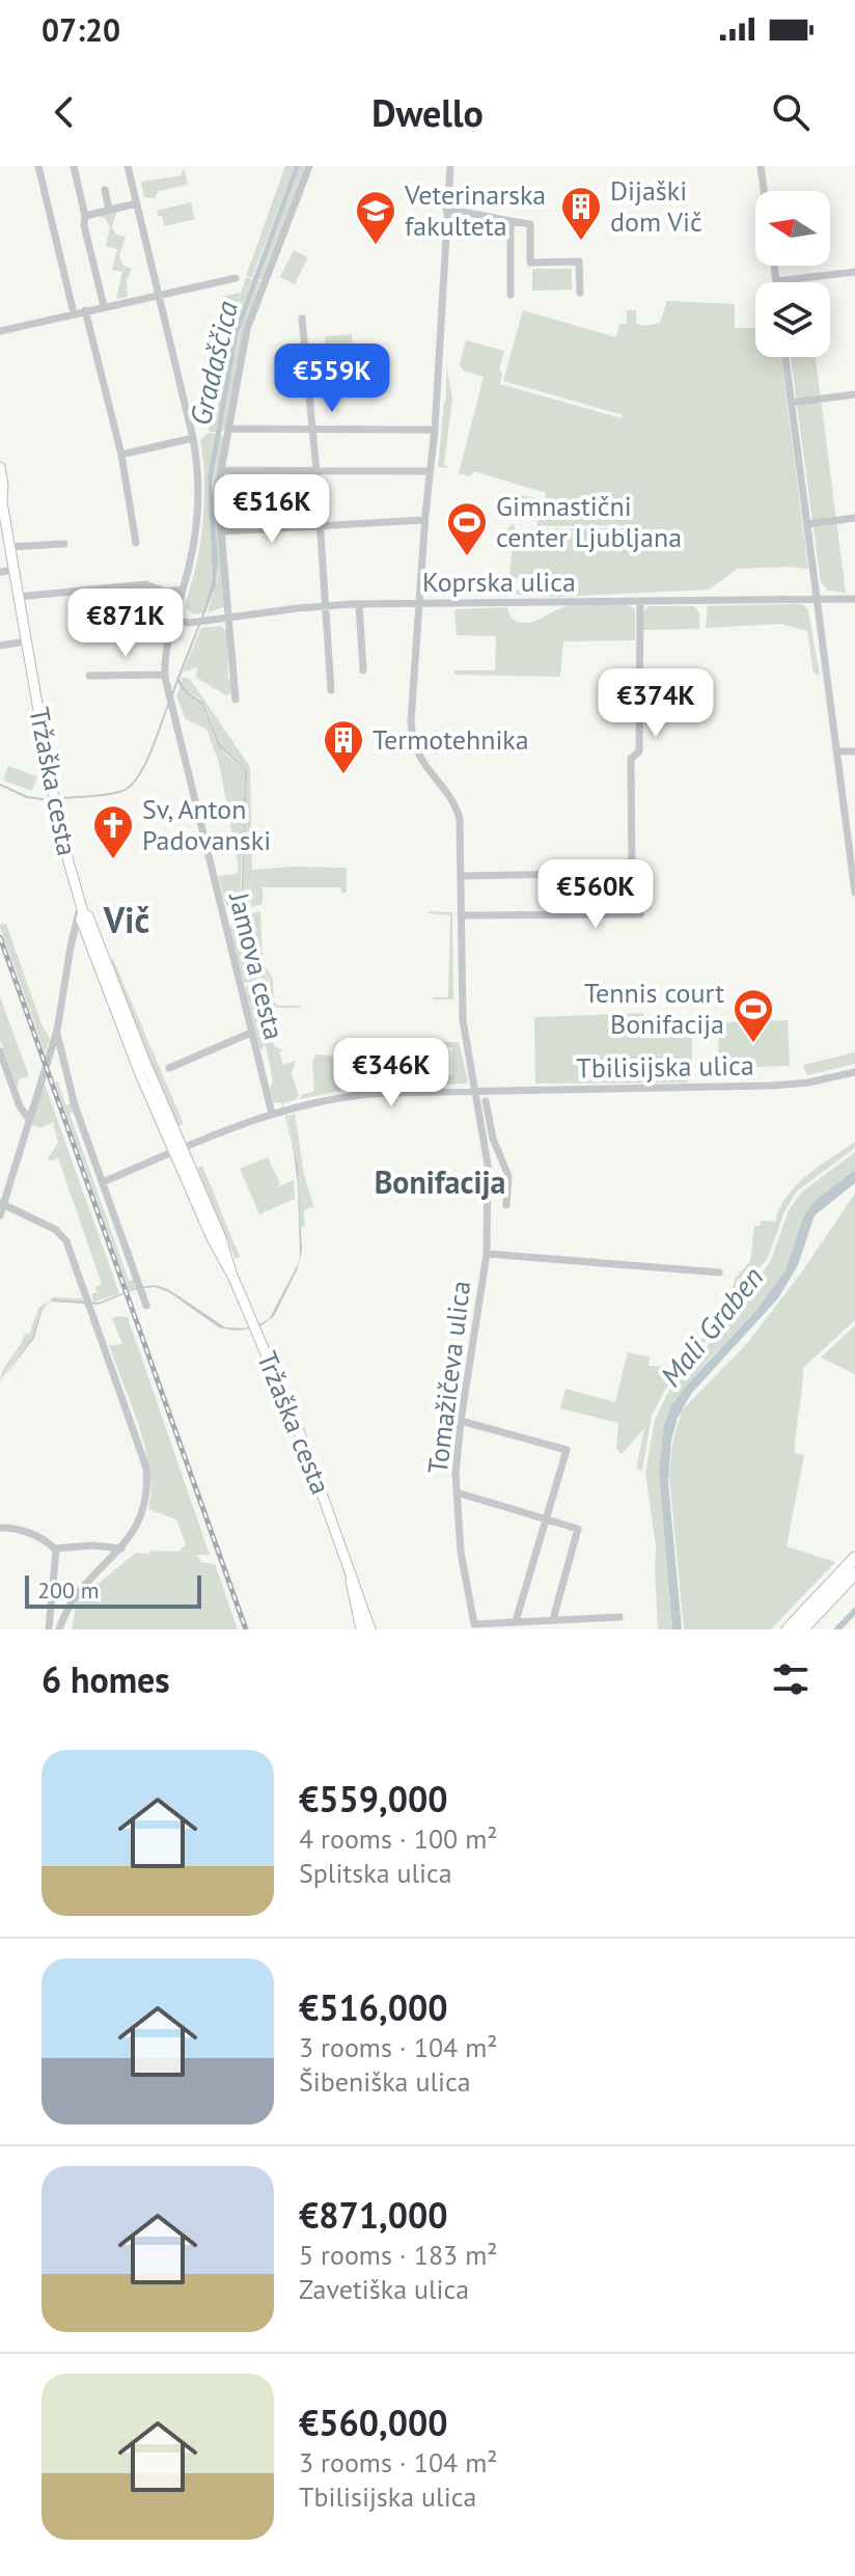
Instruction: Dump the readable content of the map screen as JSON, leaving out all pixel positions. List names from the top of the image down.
{
  "streets": {
    "main road": ["Tržaška cesta"],
    "street": [
      "Koprska ulica",
      "Jamova cesta",
      "Tbilisijska ulica",
      "Tomažičeva ulica"
    ]
  },
  "crossings": [
    ["Koprska ulica", "Jamova cesta"],
    ["Tržaška cesta", "Tbilisijska ulica"],
    ["Jamova cesta", "Tbilisijska ulica"],
    ["Tbilisijska ulica", "Tomažičeva ulica"]
  ],
  "districts": ["Vič", "Bonifacija"],
  "water": ["Gradaščica", "Mali Graben"],
  "places": {
    "building": ["Dijaški dom Vič", "Termotehnika"],
    "school or university": ["Veterinarska fakulteta"],
    "sports": ["Gimnastični center Ljubljana", "Tennis court Bonifacija"],
    "church": ["Sv, Anton Padovanski"]
  },
  "scale_bar": "200 m",
  "north": "left",
  "page": {
    "status": "07:20",
    "header": "Dwello",
    "price": [
      "€559K",
      "€516K",
      "€871K",
      "€374K",
      "€560K",
      "€346K"
    ],
    "scale": "200 m",
    "heading": "6 homes",
    "list": [
      {
        "name": "€559,000",
        "note": "4 rooms · 100 m² · Splitska ulica"
      },
      {
        "name": "€516,000",
        "note": "3 rooms · 104 m² · Šibeniška ulica"
      },
      {
        "name": "€871,000",
        "note": "5 rooms · 183 m² · Zavetiška ulica"
      },
      {
        "name": "€560,000",
        "note": "3 rooms · 104 m² · Tbilisijska ulica"
      }
    ]
  }
}
